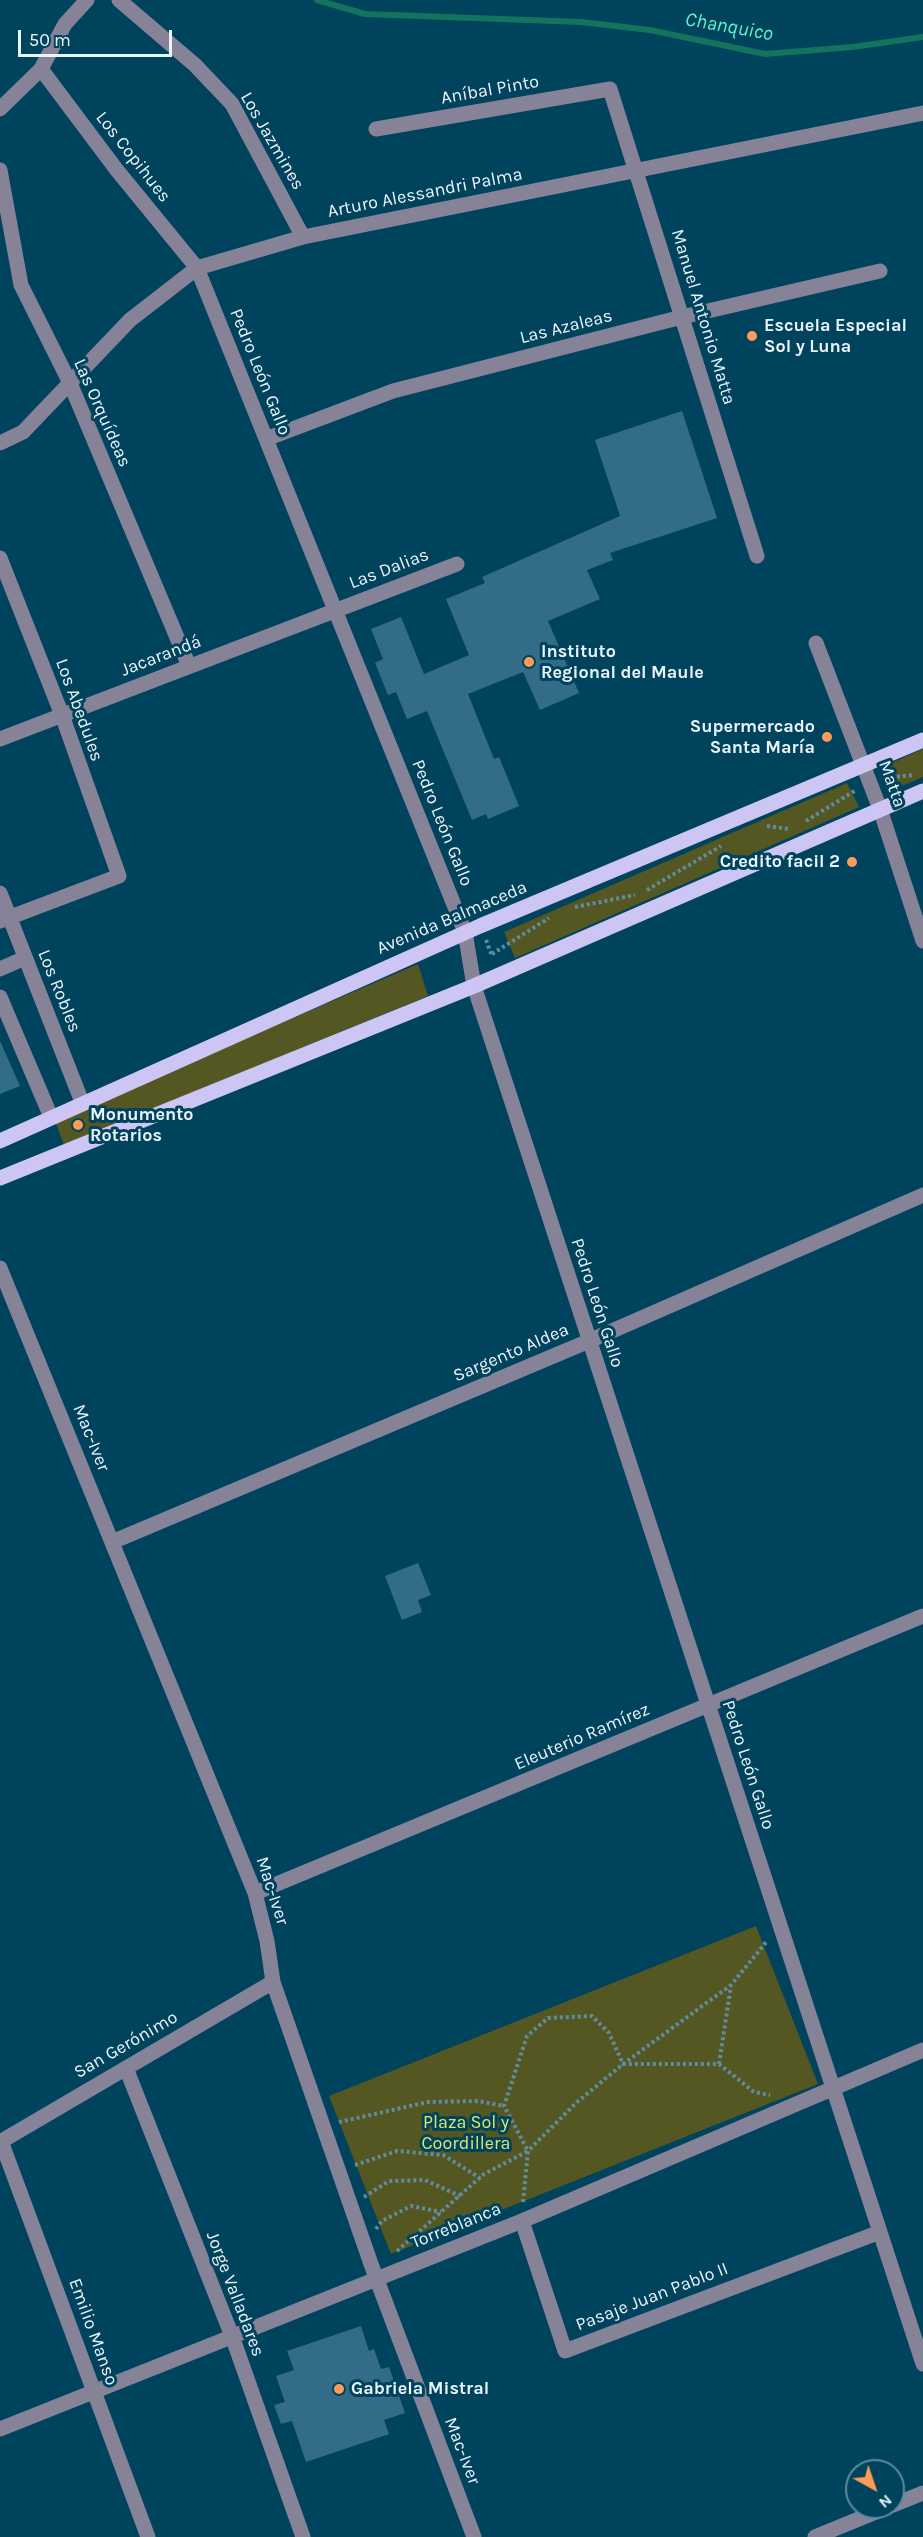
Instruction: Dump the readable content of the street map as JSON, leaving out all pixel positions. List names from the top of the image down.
{
  "streets": {
    "main road": ["Avenida Balmaceda"],
    "street": [
      "Aníbal Pinto",
      "Los Jazmines",
      "Los Copihues",
      "Arturo Alessandri Palma",
      "Manuel Antonio Matta",
      "Las Azaleas",
      "Pedro León Gallo",
      "Las Orquídeas",
      "Las Dalias",
      "Jacarandá",
      "Los Abedules",
      "Matta",
      "Los Robles",
      "Sargento Aldea",
      "Mac-Iver",
      "Eleuterio Ramírez",
      "San Gerónimo",
      "Torreblanca",
      "Jorge Valladares",
      "Pasaje Juan Pablo II",
      "Emilio Manso"
    ]
  },
  "crossings": [
    ["Aníbal Pinto", "Manuel Antonio Matta"],
    ["Los Jazmines", "Arturo Alessandri Palma"],
    ["Los Copihues", "Arturo Alessandri Palma"],
    ["Los Copihues", "Pedro León Gallo"],
    ["Arturo Alessandri Palma", "Manuel Antonio Matta"],
    ["Arturo Alessandri Palma", "Pedro León Gallo"],
    ["Arturo Alessandri Palma", "Las Orquídeas"],
    ["Manuel Antonio Matta", "Las Azaleas"],
    ["Las Azaleas", "Pedro León Gallo"],
    ["Pedro León Gallo", "Las Dalias"],
    ["Pedro León Gallo", "Jacarandá"],
    ["Pedro León Gallo", "Avenida Balmaceda"],
    ["Pedro León Gallo", "Sargento Aldea"],
    ["Pedro León Gallo", "Eleuterio Ramírez"],
    ["Pedro León Gallo", "Torreblanca"],
    ["Pedro León Gallo", "Pasaje Juan Pablo II"],
    ["Las Orquídeas", "Jacarandá"],
    ["Las Dalias", "Jacarandá"],
    ["Jacarandá", "Los Abedules"],
    ["Los Abedules", "Los Robles"],
    ["Matta", "Avenida Balmaceda"],
    ["Avenida Balmaceda", "Los Robles"],
    ["Sargento Aldea", "Mac-Iver"],
    ["Mac-Iver", "Eleuterio Ramírez"],
    ["Mac-Iver", "San Gerónimo"],
    ["Mac-Iver", "Torreblanca"],
    ["San Gerónimo", "Jorge Valladares"],
    ["San Gerónimo", "Emilio Manso"],
    ["Torreblanca", "Jorge Valladares"],
    ["Torreblanca", "Pasaje Juan Pablo II"],
    ["Torreblanca", "Emilio Manso"]
  ],
  "water": ["Chanquico"],
  "parks": ["Plaza Sol y Coordillera"],
  "places": [
    "Escuela Especial Sol y Luna",
    "Instituto Regional del Maule",
    "Supermercado Santa María",
    "Credito facil 2",
    "Monumento Rotarios",
    "Gabriela Mistral"
  ],
  "scale_bar": "50 m",
  "north": "bottom right"
}
